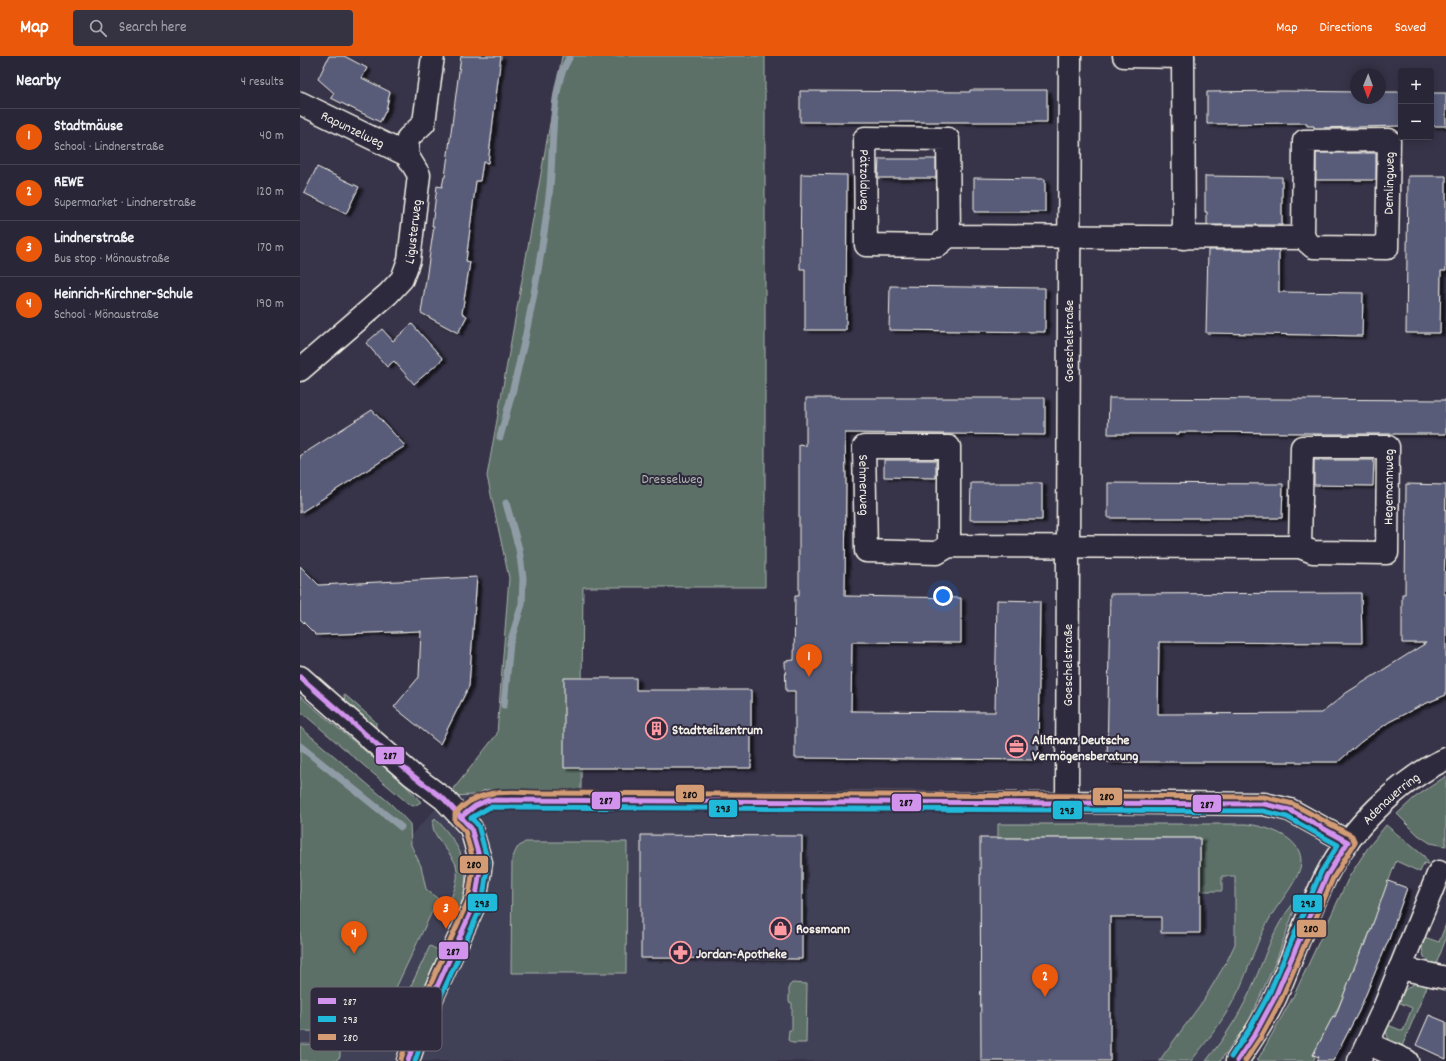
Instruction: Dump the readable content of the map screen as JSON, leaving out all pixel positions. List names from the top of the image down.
{
  "streets": {
    "street": [
      "Rapunzelweg",
      "Pätzoldweg",
      "Demlingweg",
      "Ligusterweg",
      "Goeschelstraße",
      "Sehmerweg",
      "Hegemannweg",
      "Adenauerring"
    ]
  },
  "crossings": [
    ["Rapunzelweg", "Ligusterweg"],
    ["Goeschelstraße", "Sehmerweg"],
    ["Goeschelstraße", "Hegemannweg"],
    ["Sehmerweg", "Hegemannweg"]
  ],
  "parks": ["Dresselweg"],
  "places": {
    "building": ["Stadtteilzentrum"],
    "office": ["Allfinanz Deutsche Vermögensberatung"],
    "shop": ["Rossmann"],
    "pharmacy": ["Jordan-Apotheke"]
  },
  "lines": ["transit line 287", "transit line 280", "transit line 293"],
  "legend": ["287", "293", "280"],
  "north": "bottom",
  "page": {
    "header": "Map",
    "search": "Search here",
    "nav": ["Map", "Directions", "Saved"],
    "heading": ["Nearby", "4 results"],
    "map_buttons": ["+", "−"],
    "list": [
      {
        "mark": "1",
        "name": "Stadtmäuse",
        "note": "School · Lindnerstraße",
        "value": "40 m"
      },
      {
        "mark": "2",
        "name": "REWE",
        "note": "Supermarket · Lindnerstraße",
        "value": "120 m"
      },
      {
        "mark": "3",
        "name": "Lindnerstraße",
        "note": "Bus stop · Mönaustraße",
        "value": "170 m"
      },
      {
        "mark": "4",
        "name": "Heinrich-Kirchner-Schule",
        "note": "School · Mönaustraße",
        "value": "190 m"
      }
    ],
    "pins": [
      "1",
      "3",
      "4",
      "2"
    ]
  }
}
